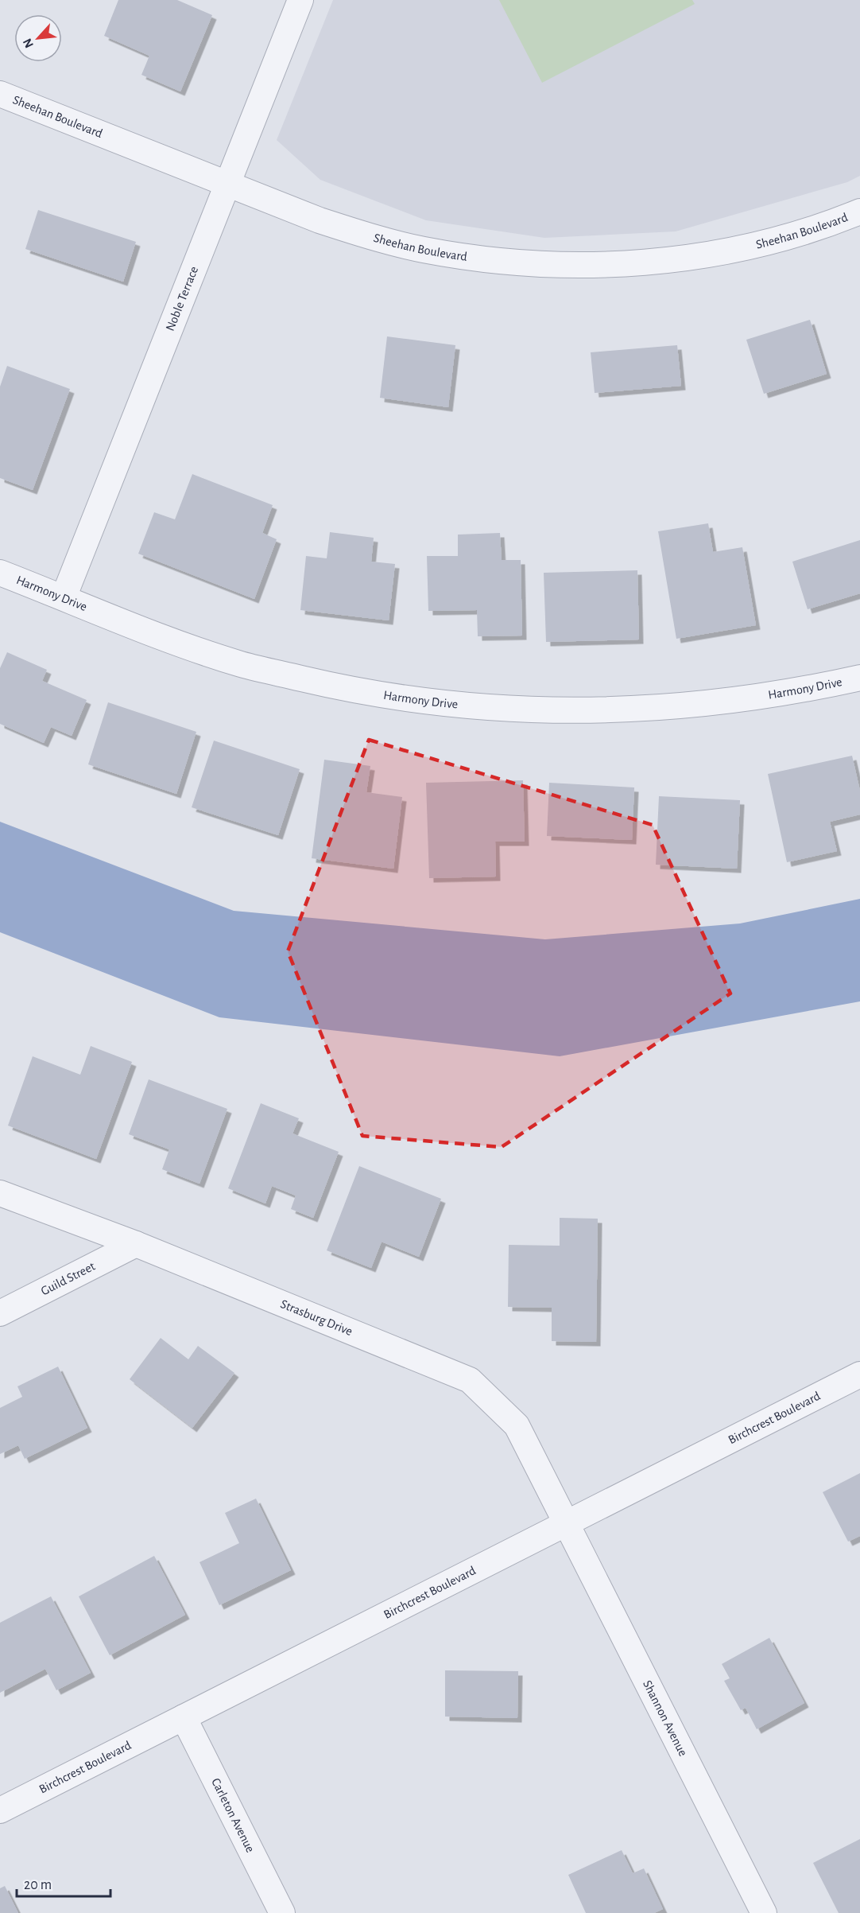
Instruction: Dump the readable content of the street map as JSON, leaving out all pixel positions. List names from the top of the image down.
{
  "streets": {
    "street": [
      "Sheehan Boulevard",
      "Noble Terrace",
      "Harmony Drive",
      "Guild Street",
      "Strasburg Drive",
      "Birchcrest Boulevard",
      "Shannon Avenue",
      "Carleton Avenue"
    ]
  },
  "crossings": [
    ["Sheehan Boulevard", "Noble Terrace"],
    ["Noble Terrace", "Harmony Drive"],
    ["Guild Street", "Strasburg Drive"],
    ["Strasburg Drive", "Birchcrest Boulevard"],
    ["Strasburg Drive", "Shannon Avenue"],
    ["Birchcrest Boulevard", "Shannon Avenue"],
    ["Birchcrest Boulevard", "Carleton Avenue"]
  ],
  "scale_bar": "20 m",
  "north": "bottom left"
}
